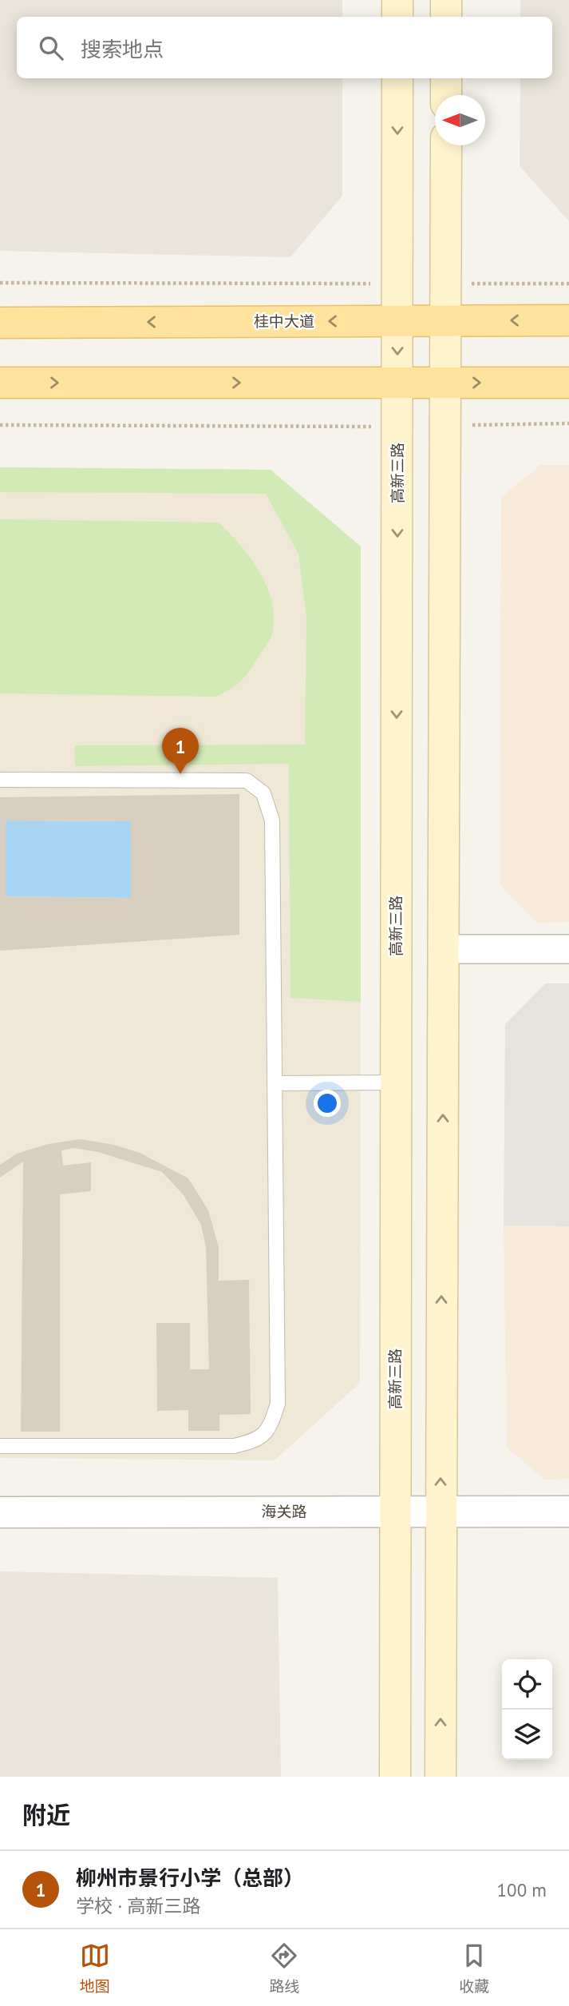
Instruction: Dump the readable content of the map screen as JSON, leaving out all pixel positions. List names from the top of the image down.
{
  "streets": {
    "main road": ["桂中大道", "高新三路"],
    "street": ["海关路"]
  },
  "crossings": [
    ["桂中大道", "高新三路"],
    ["高新三路", "海关路"]
  ],
  "north": "left",
  "page": {
    "search": "搜索地点",
    "pins": "1",
    "heading": "附近",
    "list": [
      {
        "mark": "1",
        "name": "柳州市景行小学（总部）",
        "note": "学校 · 高新三路",
        "value": "100 m"
      }
    ],
    "nav": ["地图", "路线", "收藏"]
  }
}
